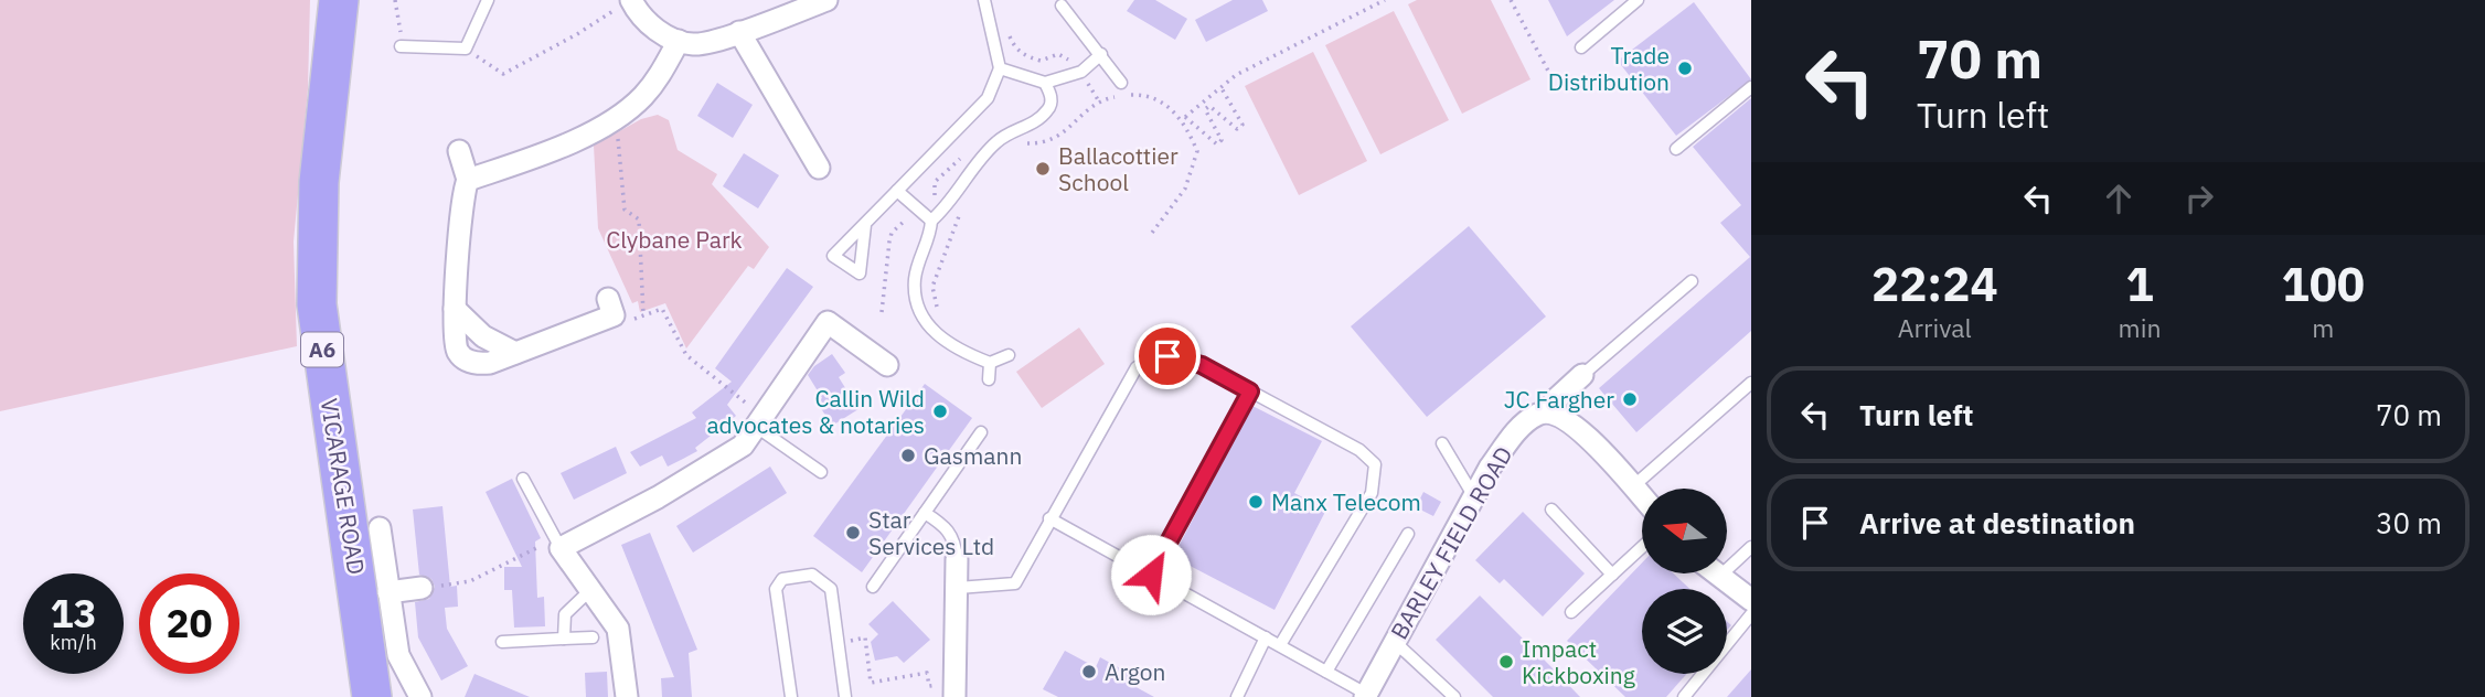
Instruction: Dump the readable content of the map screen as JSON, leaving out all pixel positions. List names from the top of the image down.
{
  "streets": {
    "highway": ["A6", "VICARAGE ROAD"],
    "street": ["BARLEY FIELD ROAD"]
  },
  "parks": ["Clybane Park"],
  "places": [
    "Trade Distribution",
    "Ballacottier School",
    "JC Fargher",
    "Callin Wild advocates & notaries",
    "Gasmann",
    "Manx Telecom",
    "Star Services Ltd",
    "Impact Kickboxing",
    "Argon"
  ],
  "north": "left",
  "page": {
    "turn": ["70 m", "Turn left"],
    "eta": [
      "22:24",
      "Arrival",
      "1",
      "min",
      "100",
      "m"
    ],
    "list": [
      {
        "name": "Turn left",
        "value": "70 m"
      },
      {
        "name": "Arrive at destination",
        "value": "30 m"
      }
    ],
    "speed": "13 km/h",
    "limit": "20"
  }
}
